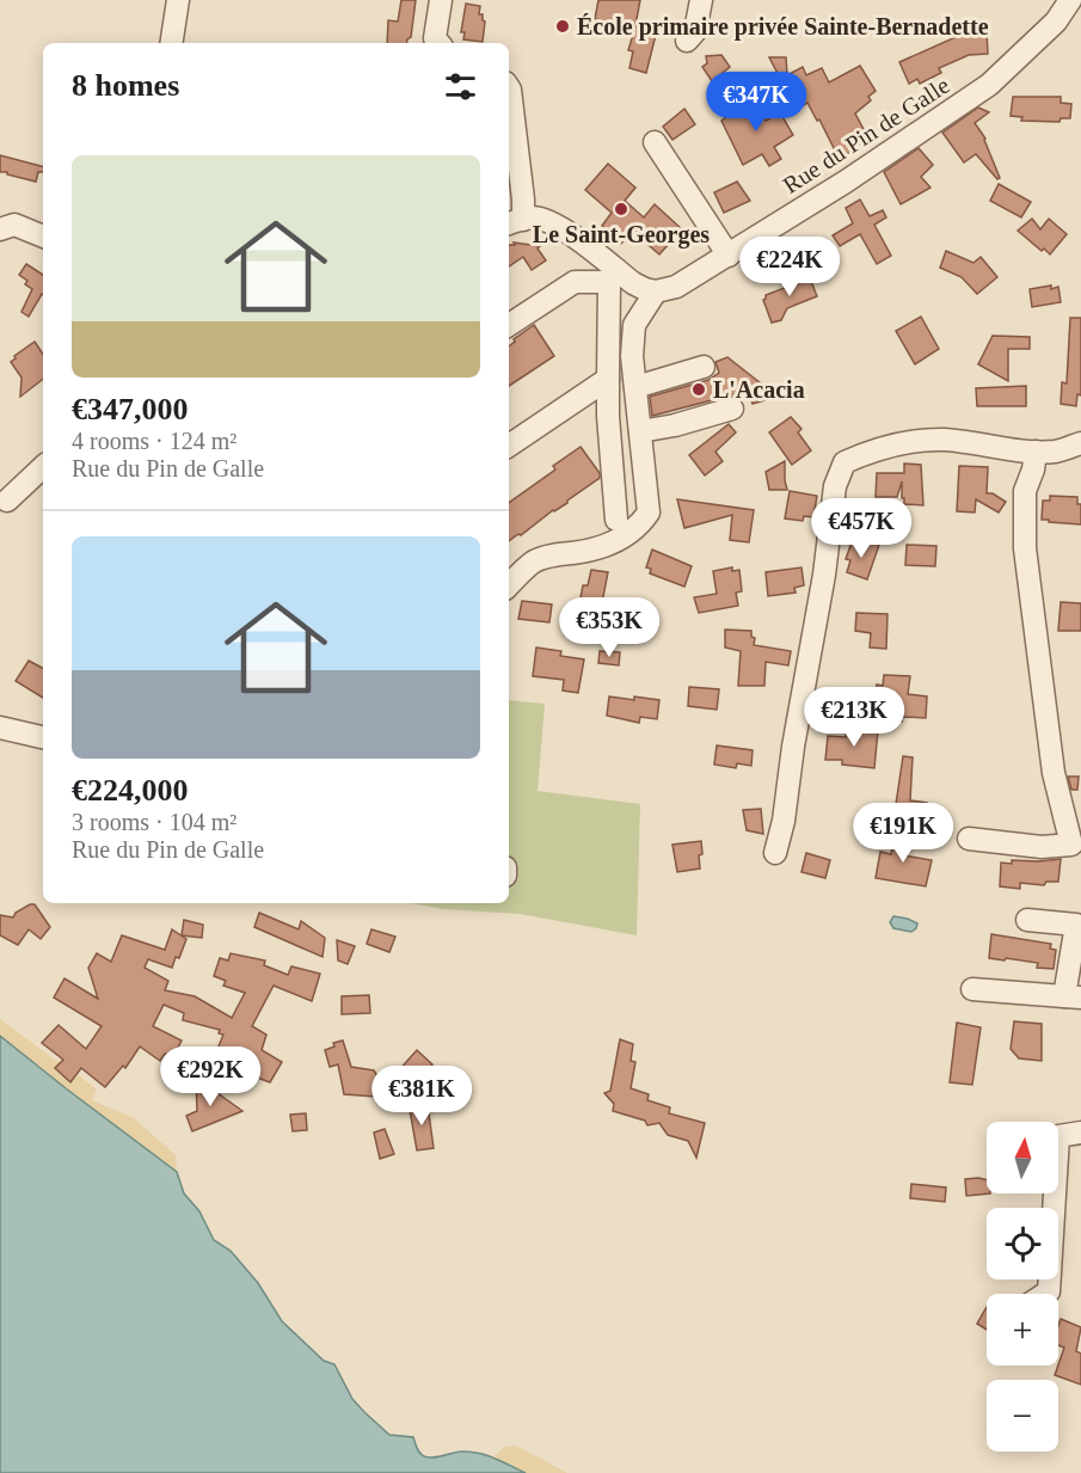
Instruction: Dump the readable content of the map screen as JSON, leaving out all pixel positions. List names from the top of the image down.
{
  "streets": {
    "street": ["Rue du Pin de Galle"]
  },
  "places": ["École primaire privée Sainte-Bernadette", "Le Saint-Georges", "L'Acacia"],
  "north": "top",
  "page": {
    "heading": "8 homes",
    "price": [
      "€347K",
      "€224K",
      "€457K",
      "€353K",
      "€213K",
      "€191K",
      "€292K",
      "€381K"
    ],
    "list": [
      {
        "name": "€347,000",
        "note": "4 rooms · 124 m² · Rue du Pin de Galle"
      },
      {
        "name": "€224,000",
        "note": "3 rooms · 104 m² · Rue du Pin de Galle"
      }
    ],
    "map_buttons": ["+", "−"]
  }
}
